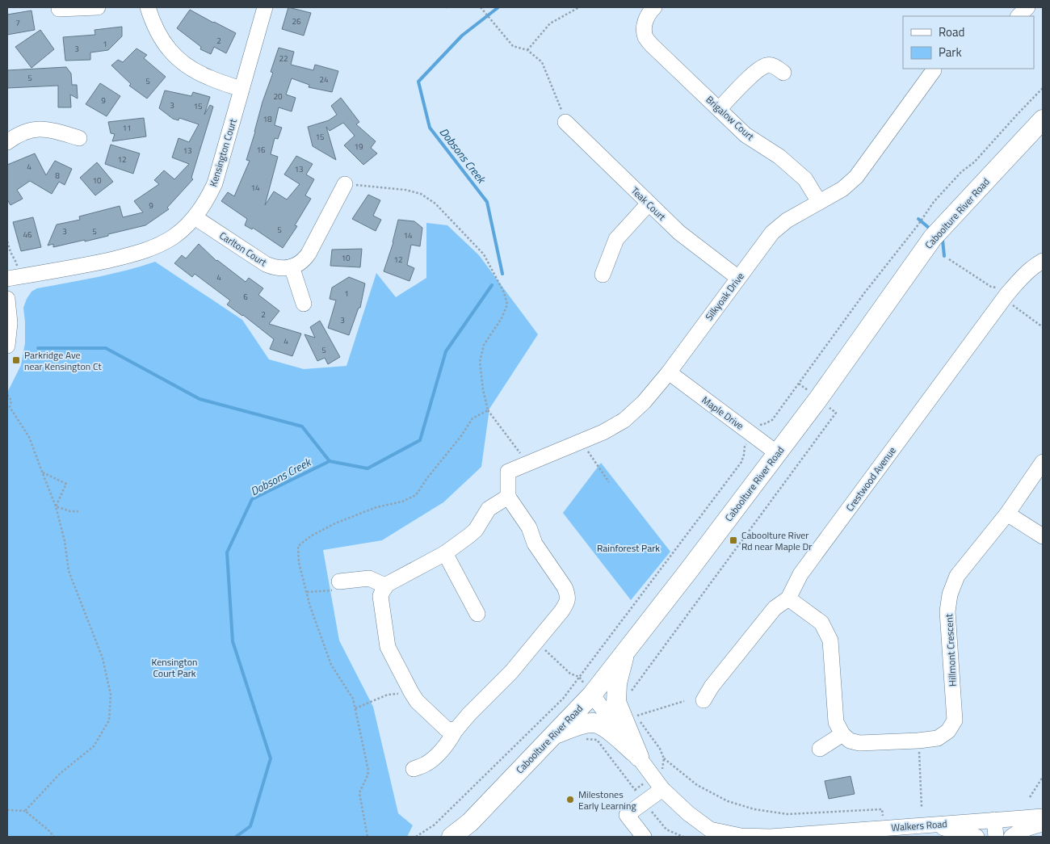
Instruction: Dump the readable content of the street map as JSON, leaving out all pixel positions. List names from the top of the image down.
{
  "streets": {
    "main road": ["Caboolture River Road"],
    "street": [
      "Brigalow Court",
      "Kensington Court",
      "Teak Court",
      "Carlton Court",
      "Silkyoak Drive",
      "Maple Drive",
      "Crestwood Avenue",
      "Hillmont Crescent",
      "Walkers Road"
    ]
  },
  "crossings": [
    ["Brigalow Court", "Silkyoak Drive"],
    ["Kensington Court", "Carlton Court"],
    ["Teak Court", "Silkyoak Drive"],
    ["Caboolture River Road", "Maple Drive"],
    ["Caboolture River Road", "Walkers Road"],
    ["Silkyoak Drive", "Maple Drive"]
  ],
  "water": ["Dobsons Creek"],
  "parks": ["Rainforest Park", "Kensington Court Park"],
  "places": {
    "transit": ["Parkridge Ave near Kensington Ct", "Caboolture River Rd near Maple Dr"],
    "other": ["Milestones Early Learning"]
  },
  "house_numbers": [
    "26",
    "7",
    "2",
    "1",
    "3",
    "22",
    "5",
    "24",
    "5",
    "20",
    "9",
    "3",
    "15",
    "18",
    "11",
    "15",
    "19",
    "16",
    "13",
    "12",
    "4",
    "13",
    "8",
    "10",
    "14",
    "9",
    "5",
    "3",
    "5",
    "46",
    "14",
    "10",
    "12",
    "4",
    "1",
    "6",
    "2",
    "3",
    "4",
    "5"
  ],
  "legend": ["Road", "Park"]
}
